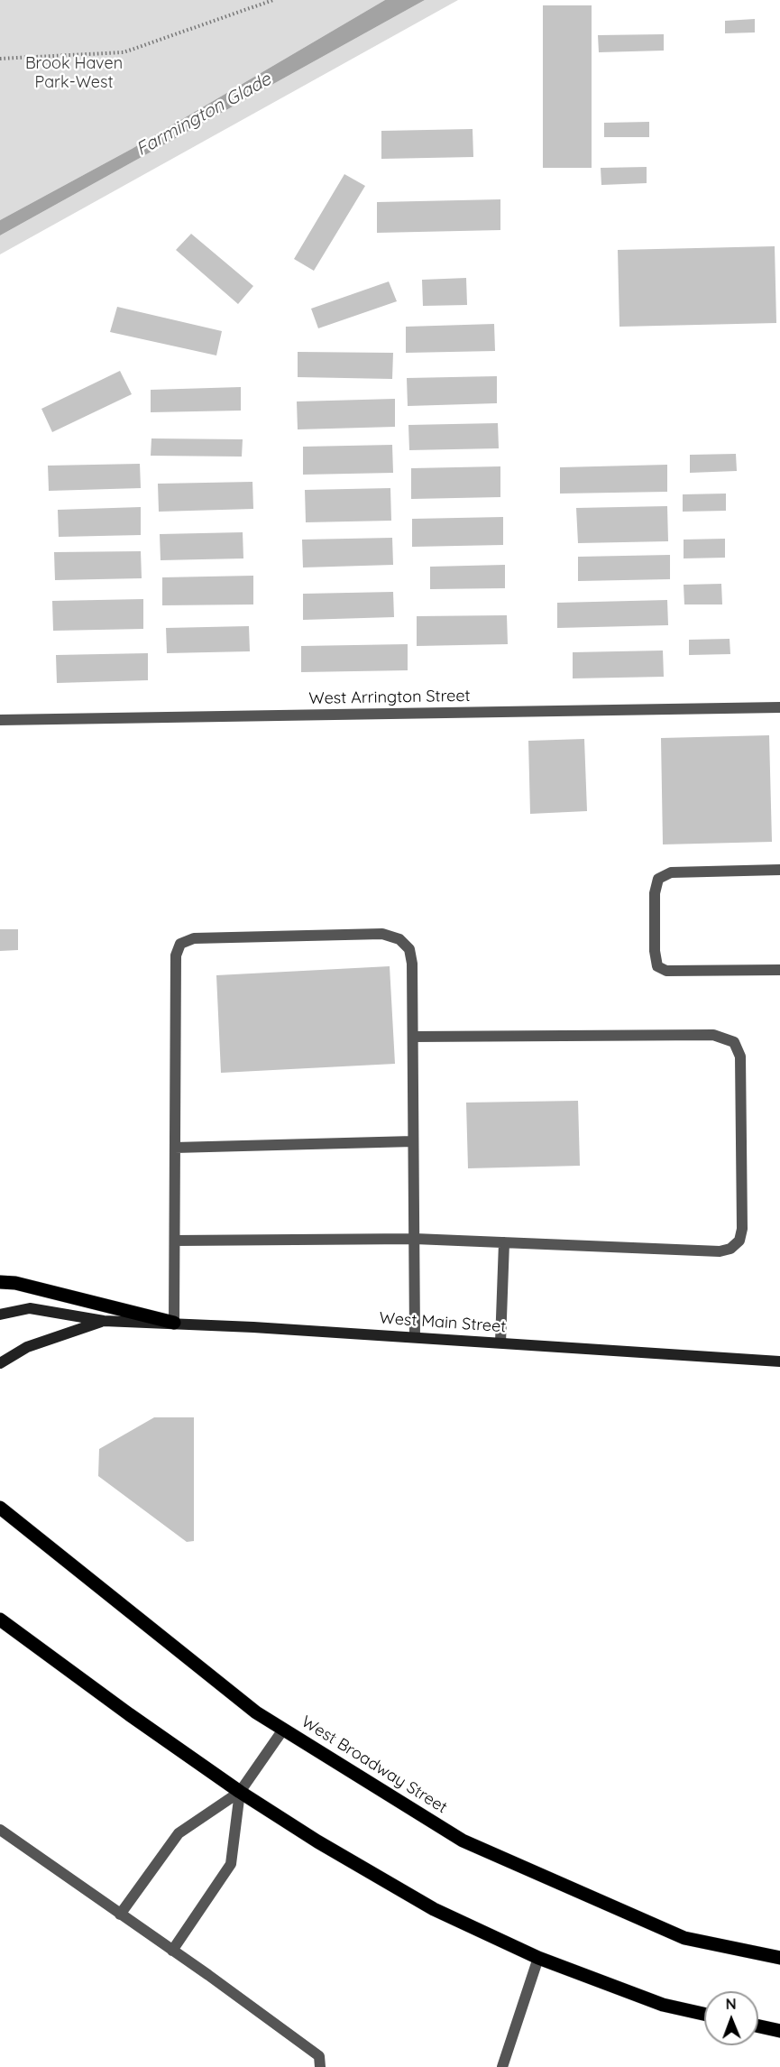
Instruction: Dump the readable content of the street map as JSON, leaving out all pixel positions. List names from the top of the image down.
{
  "streets": {
    "main road": ["West Main Street", "West Broadway Street"],
    "street": ["West Arrington Street"]
  },
  "water": ["Farmington Glade"],
  "parks": ["Brook Haven Park-West"],
  "north": "top"
}
